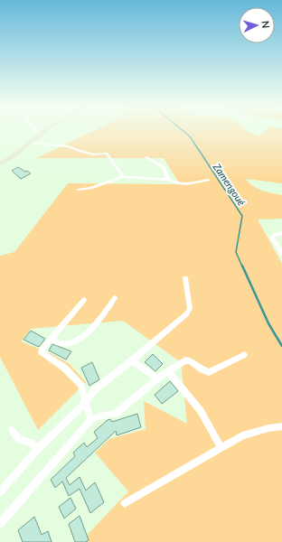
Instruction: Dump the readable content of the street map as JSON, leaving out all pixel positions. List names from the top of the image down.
{
  "water": ["Zamengoué"],
  "north": "right"
}
